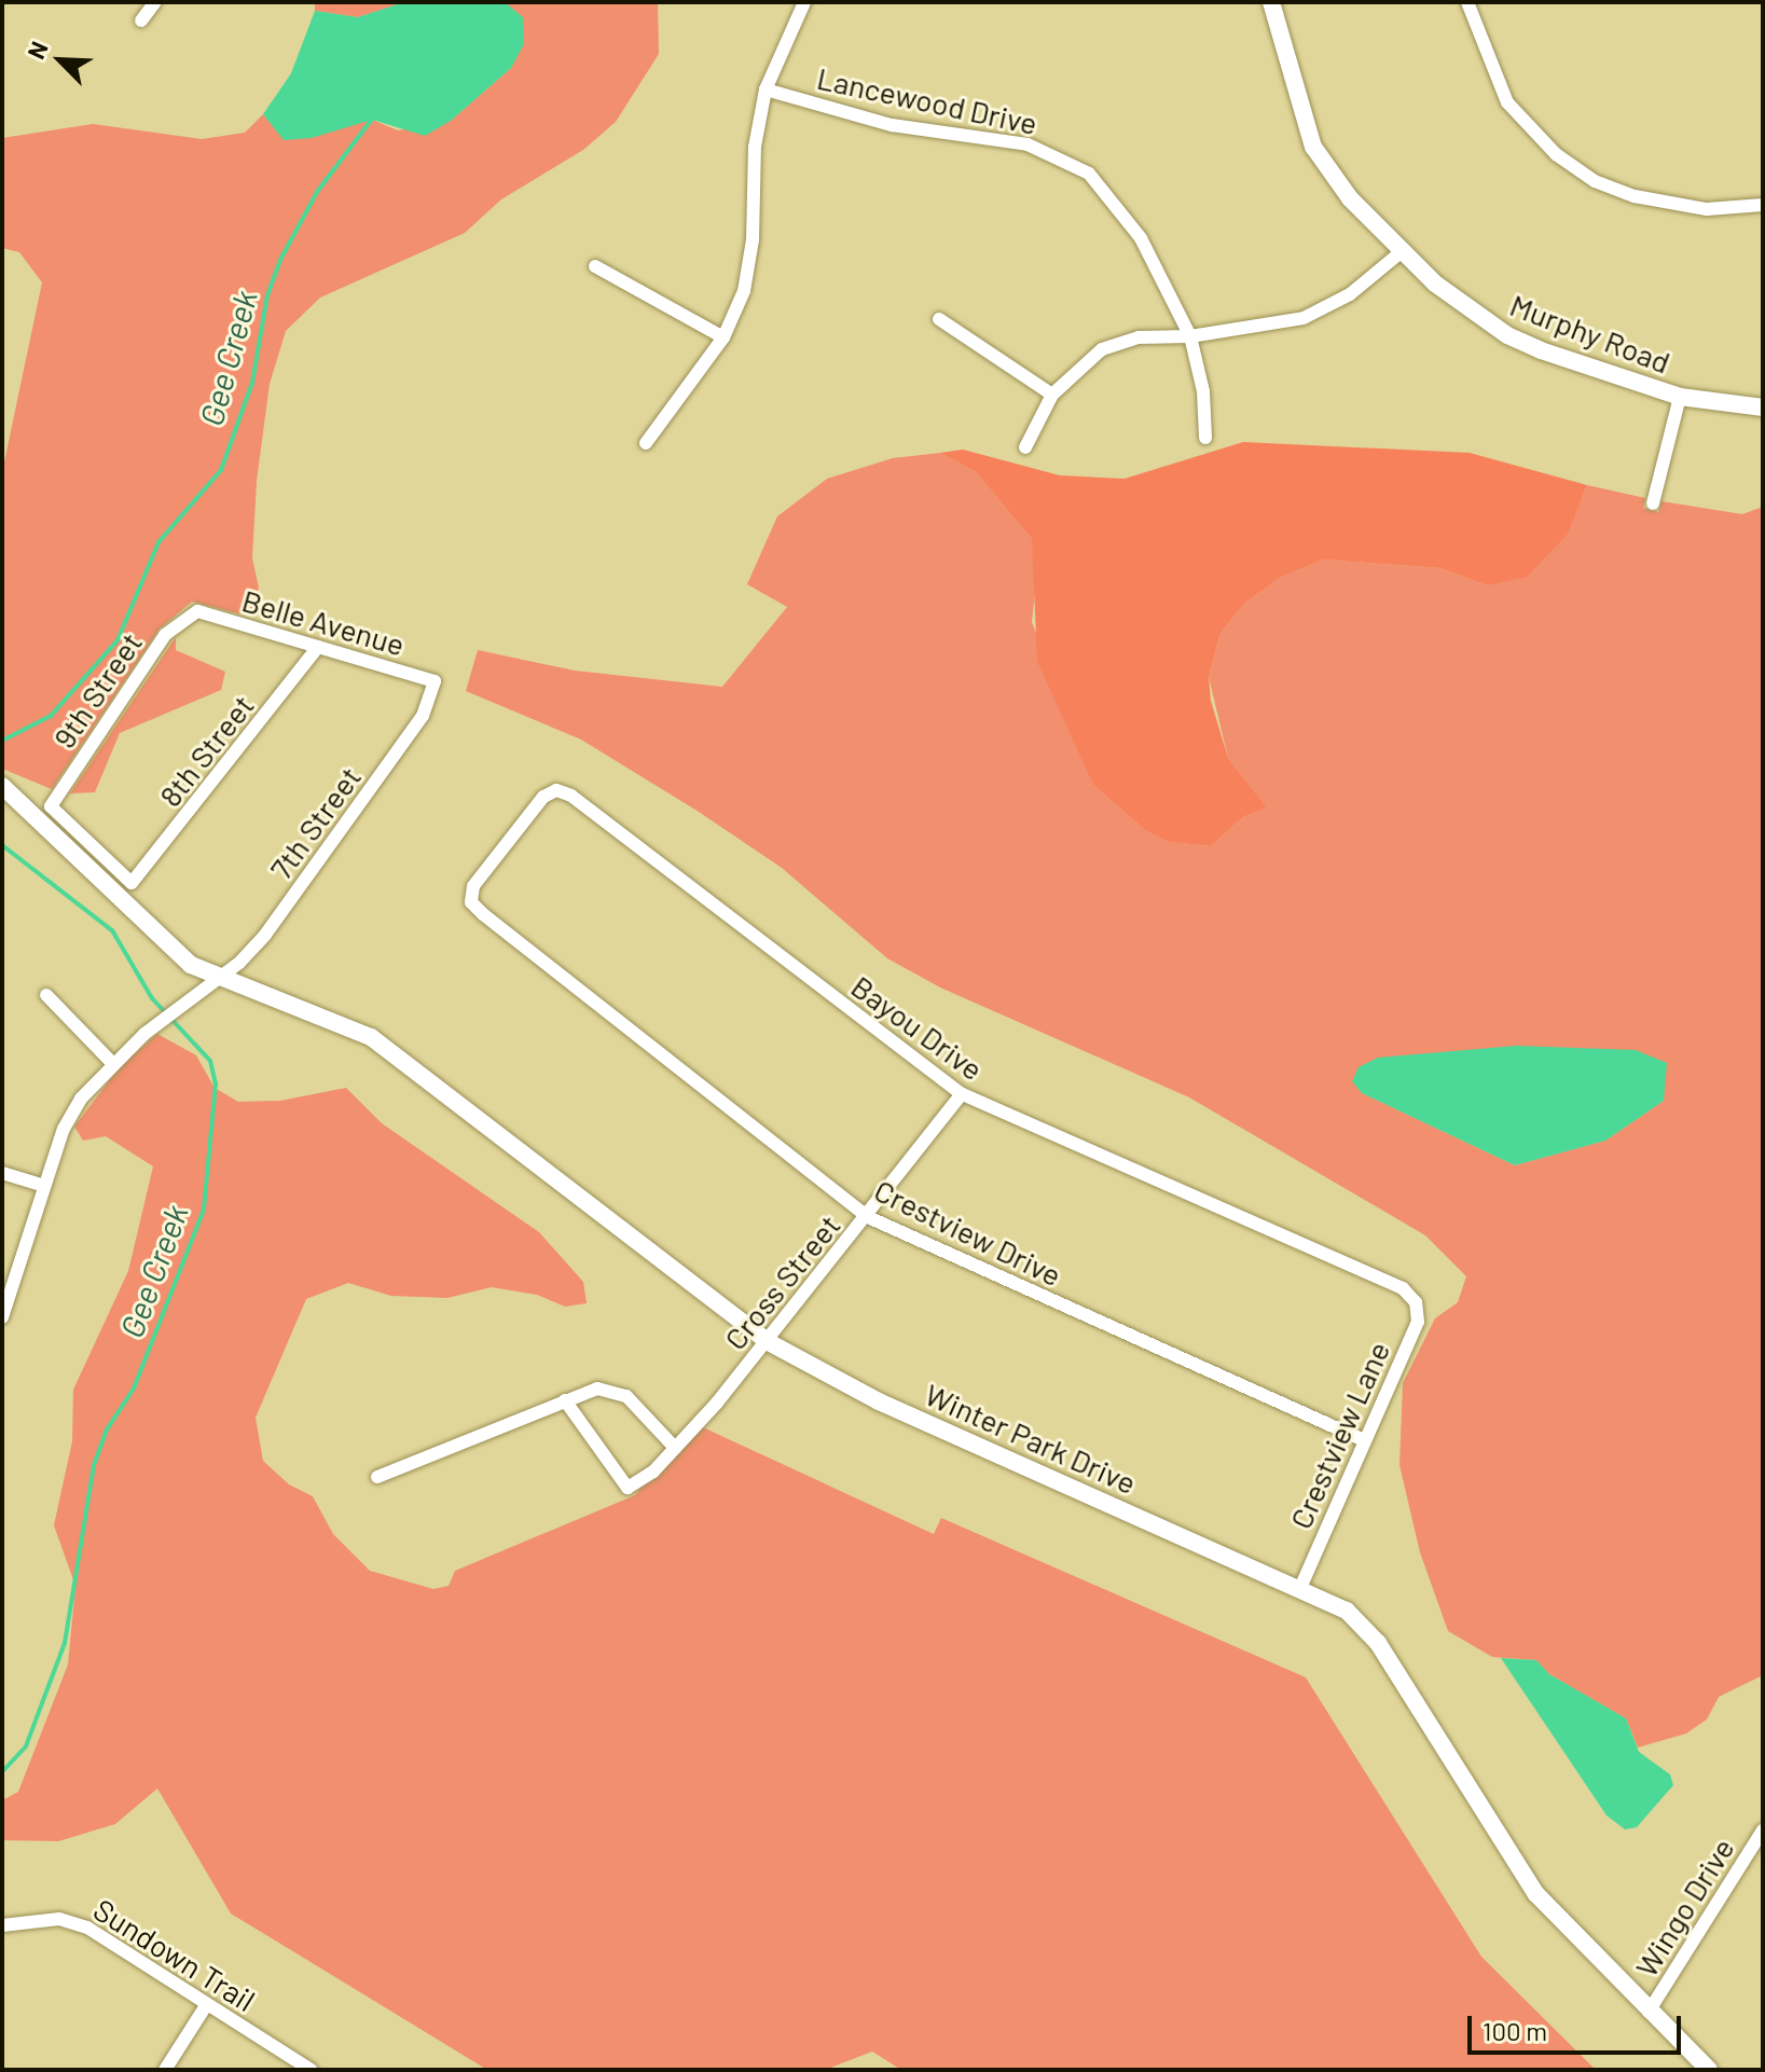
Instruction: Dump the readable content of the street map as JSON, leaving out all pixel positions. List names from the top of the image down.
{
  "streets": {
    "street": [
      "Lancewood Drive",
      "Murphy Road",
      "Belle Avenue",
      "9th Street",
      "8th Street",
      "7th Street",
      "Bayou Drive",
      "Crestview Drive",
      "Cross Street",
      "Crestview Lane",
      "Winter Park Drive",
      "Wingo Drive",
      "Sundown Trail"
    ]
  },
  "crossings": [
    ["Belle Avenue", "9th Street"],
    ["Belle Avenue", "8th Street"],
    ["Belle Avenue", "7th Street"],
    ["9th Street", "8th Street"],
    ["7th Street", "Winter Park Drive"],
    ["Bayou Drive", "Crestview Drive"],
    ["Bayou Drive", "Cross Street"],
    ["Bayou Drive", "Crestview Lane"],
    ["Crestview Drive", "Cross Street"],
    ["Crestview Drive", "Crestview Lane"],
    ["Cross Street", "Winter Park Drive"],
    ["Crestview Lane", "Winter Park Drive"],
    ["Winter Park Drive", "Wingo Drive"]
  ],
  "water": ["Gee Creek"],
  "scale_bar": "100 m",
  "north": "top left"
}
